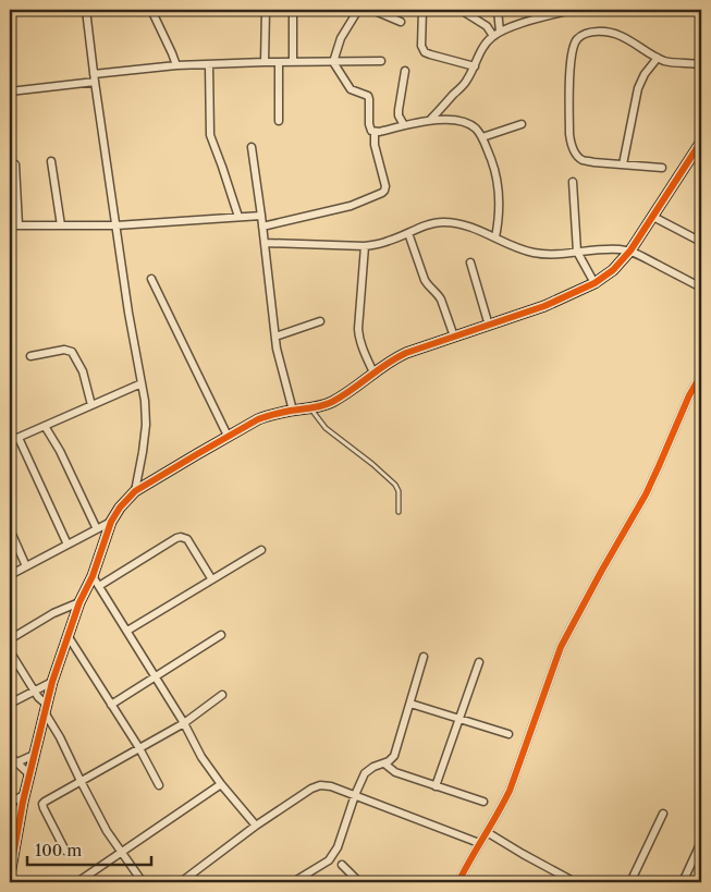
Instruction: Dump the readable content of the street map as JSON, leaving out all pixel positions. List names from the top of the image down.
{
  "scale_bar": "100 m"
}
